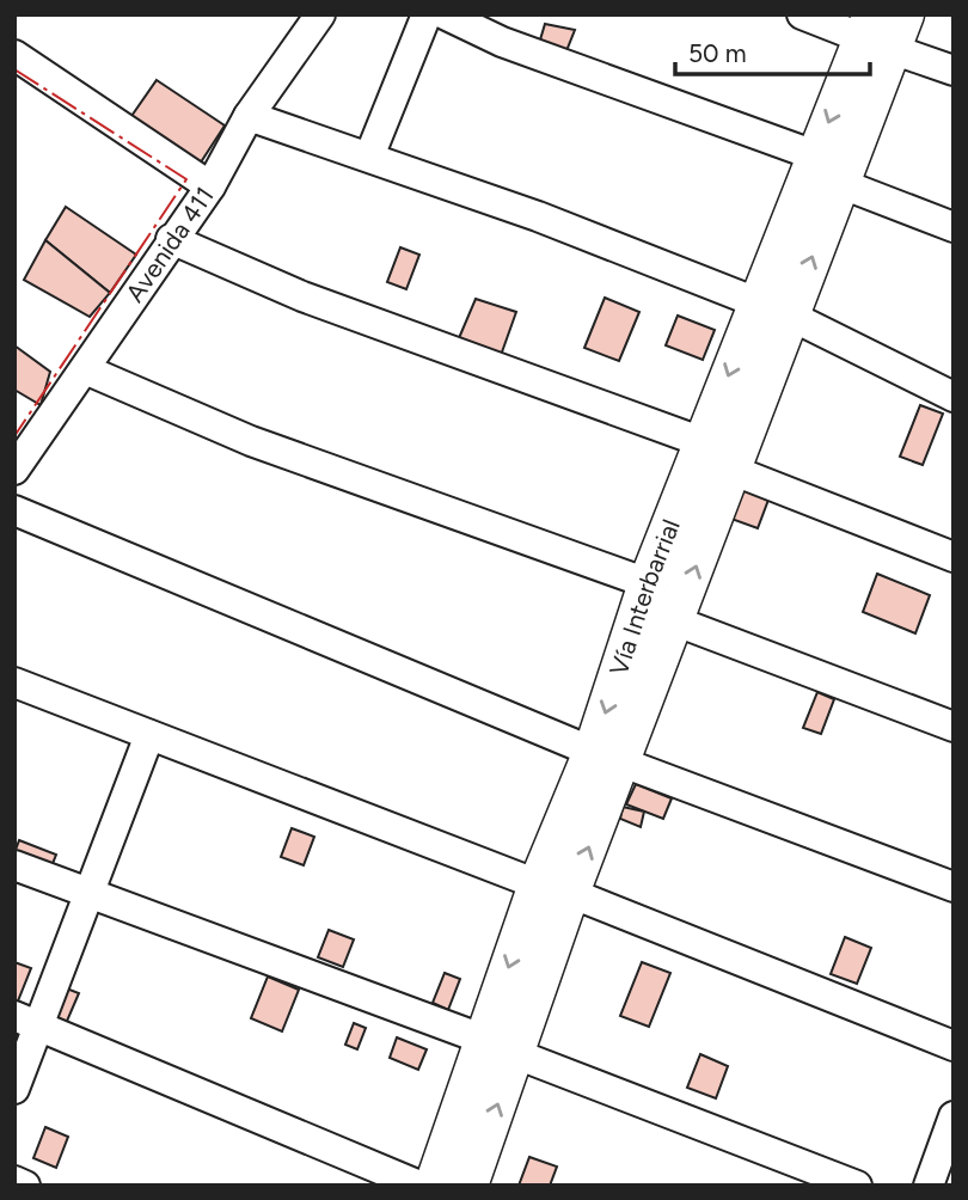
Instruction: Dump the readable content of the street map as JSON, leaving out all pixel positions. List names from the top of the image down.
{
  "streets": {
    "main road": ["Vía Interbarrial"],
    "street": ["Avenida 411"]
  },
  "scale_bar": "50 m"
}
